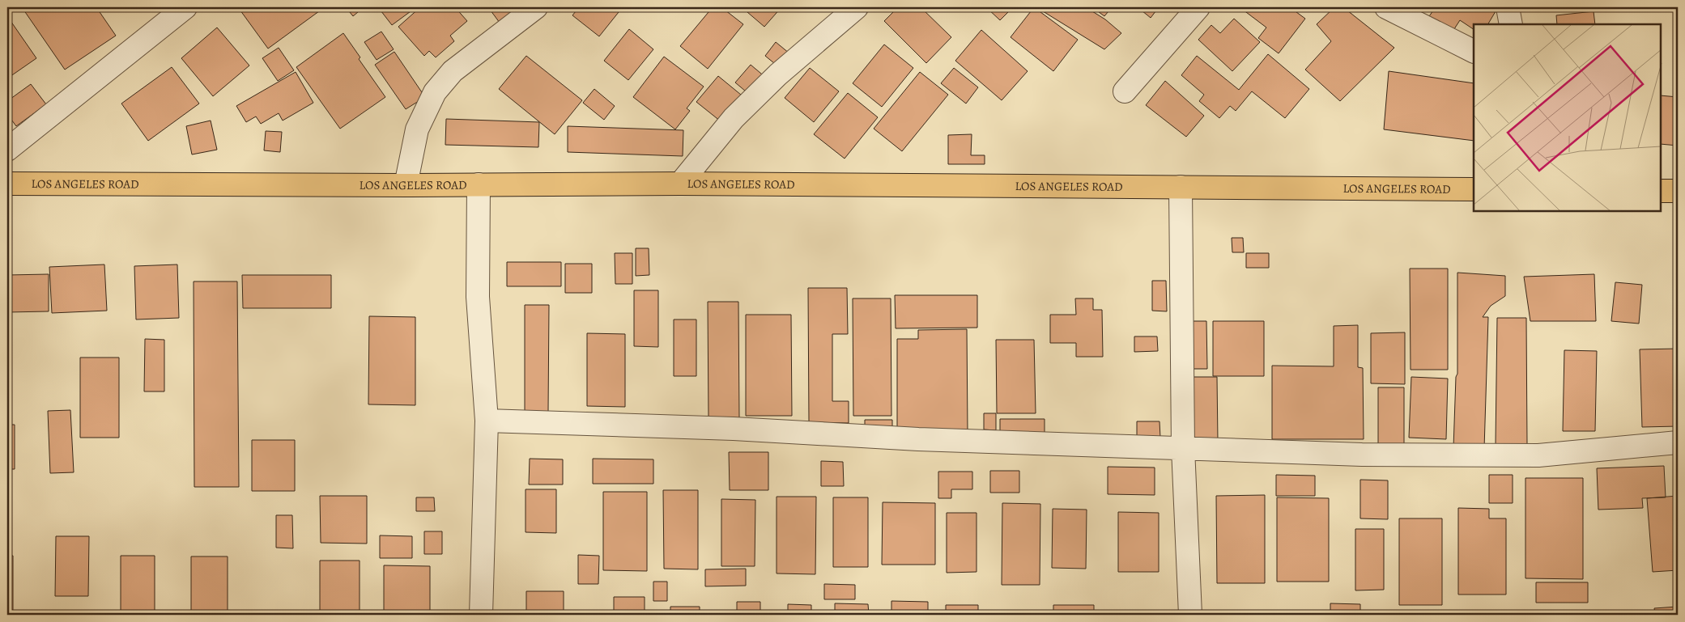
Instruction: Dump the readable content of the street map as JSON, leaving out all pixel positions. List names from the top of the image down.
{
  "streets": {
    "main road": ["LOS ANGELES ROAD"]
  }
}
